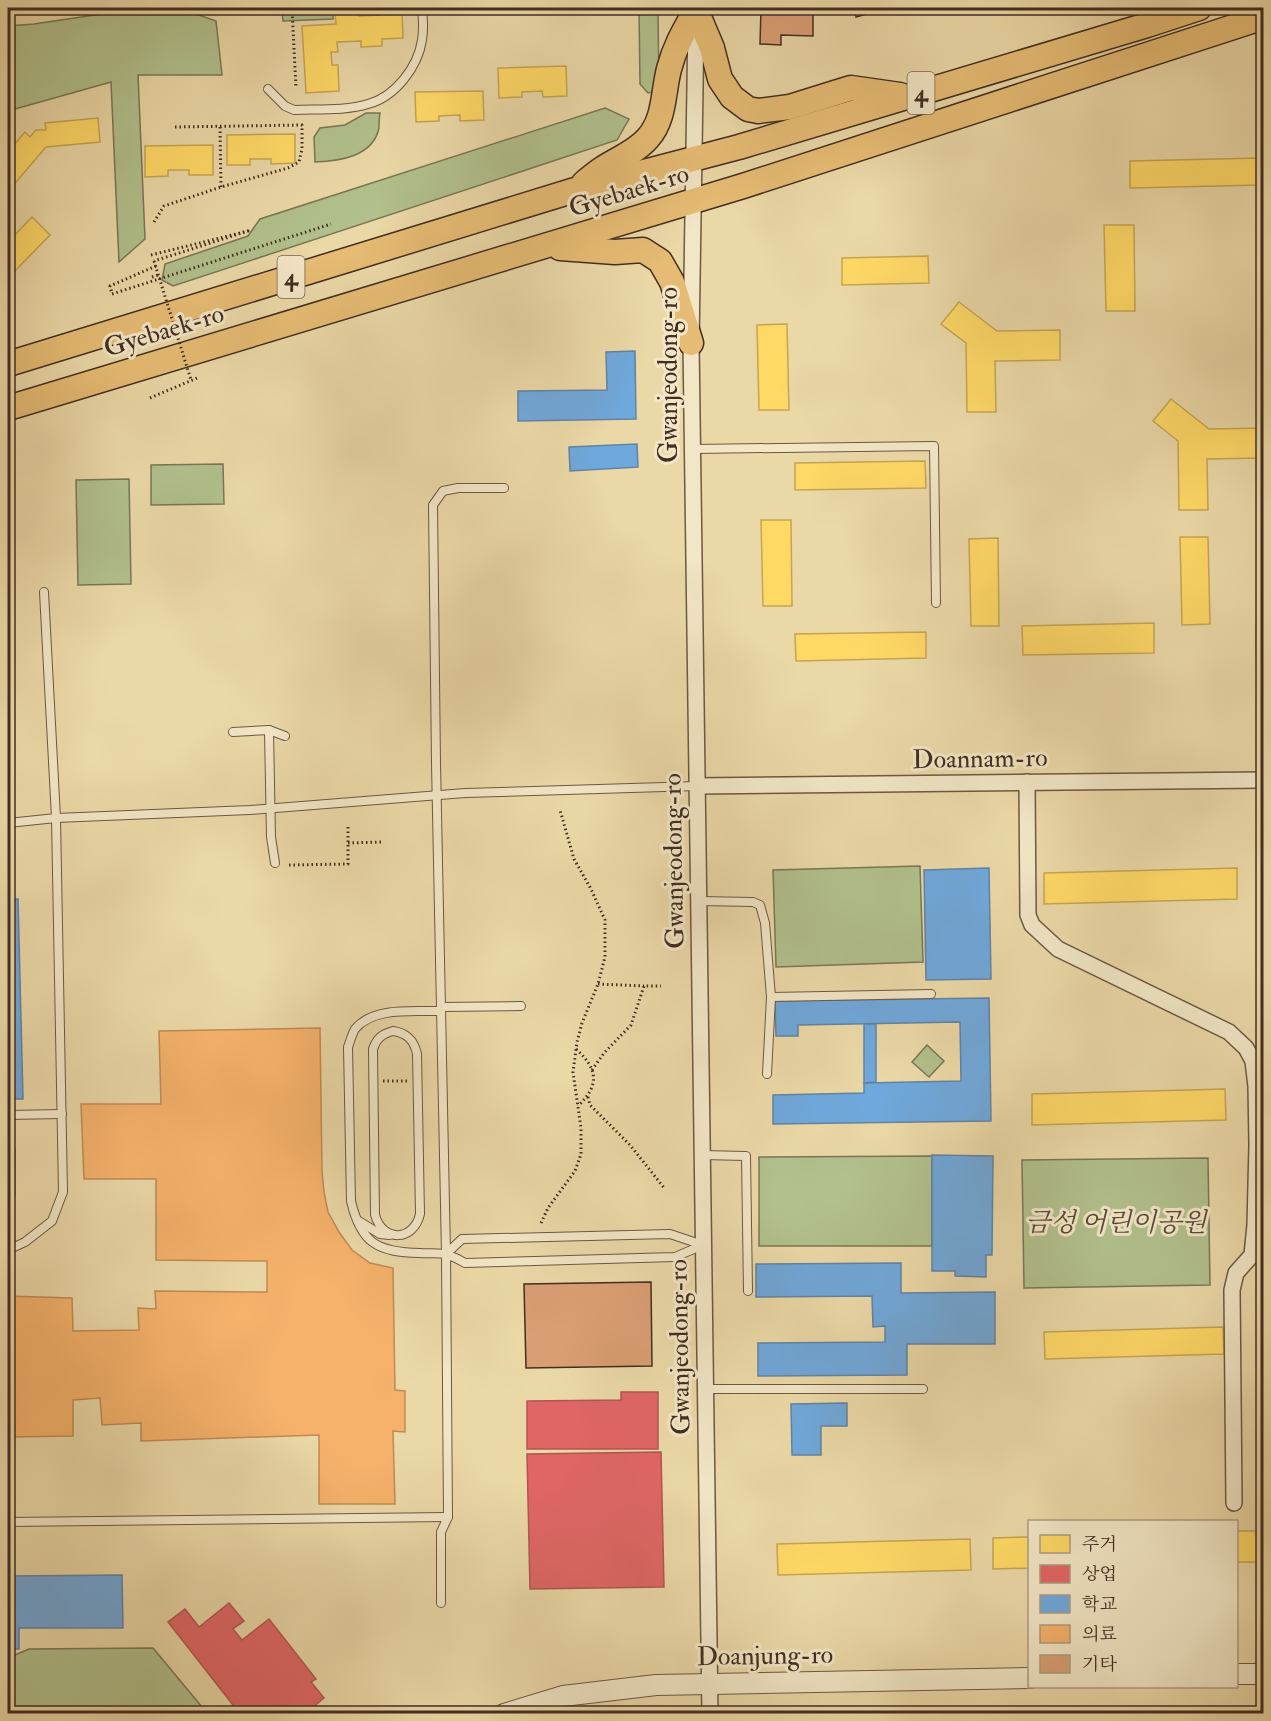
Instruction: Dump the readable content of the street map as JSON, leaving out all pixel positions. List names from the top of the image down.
{
  "streets": {
    "main road": ["4", "Gyebaek-ro"],
    "street": ["Gwanjeodong-ro", "Doannam-ro", "Doanjung-ro"]
  },
  "crossings": [
    ["Gyebaek-ro", "Gwanjeodong-ro"],
    ["Gwanjeodong-ro", "Doannam-ro"],
    ["Gwanjeodong-ro", "Doanjung-ro"]
  ],
  "parks": ["금성 어린이공원"],
  "legend": [
    "주거",
    "상업",
    "학교",
    "의료",
    "기타"
  ]
}
